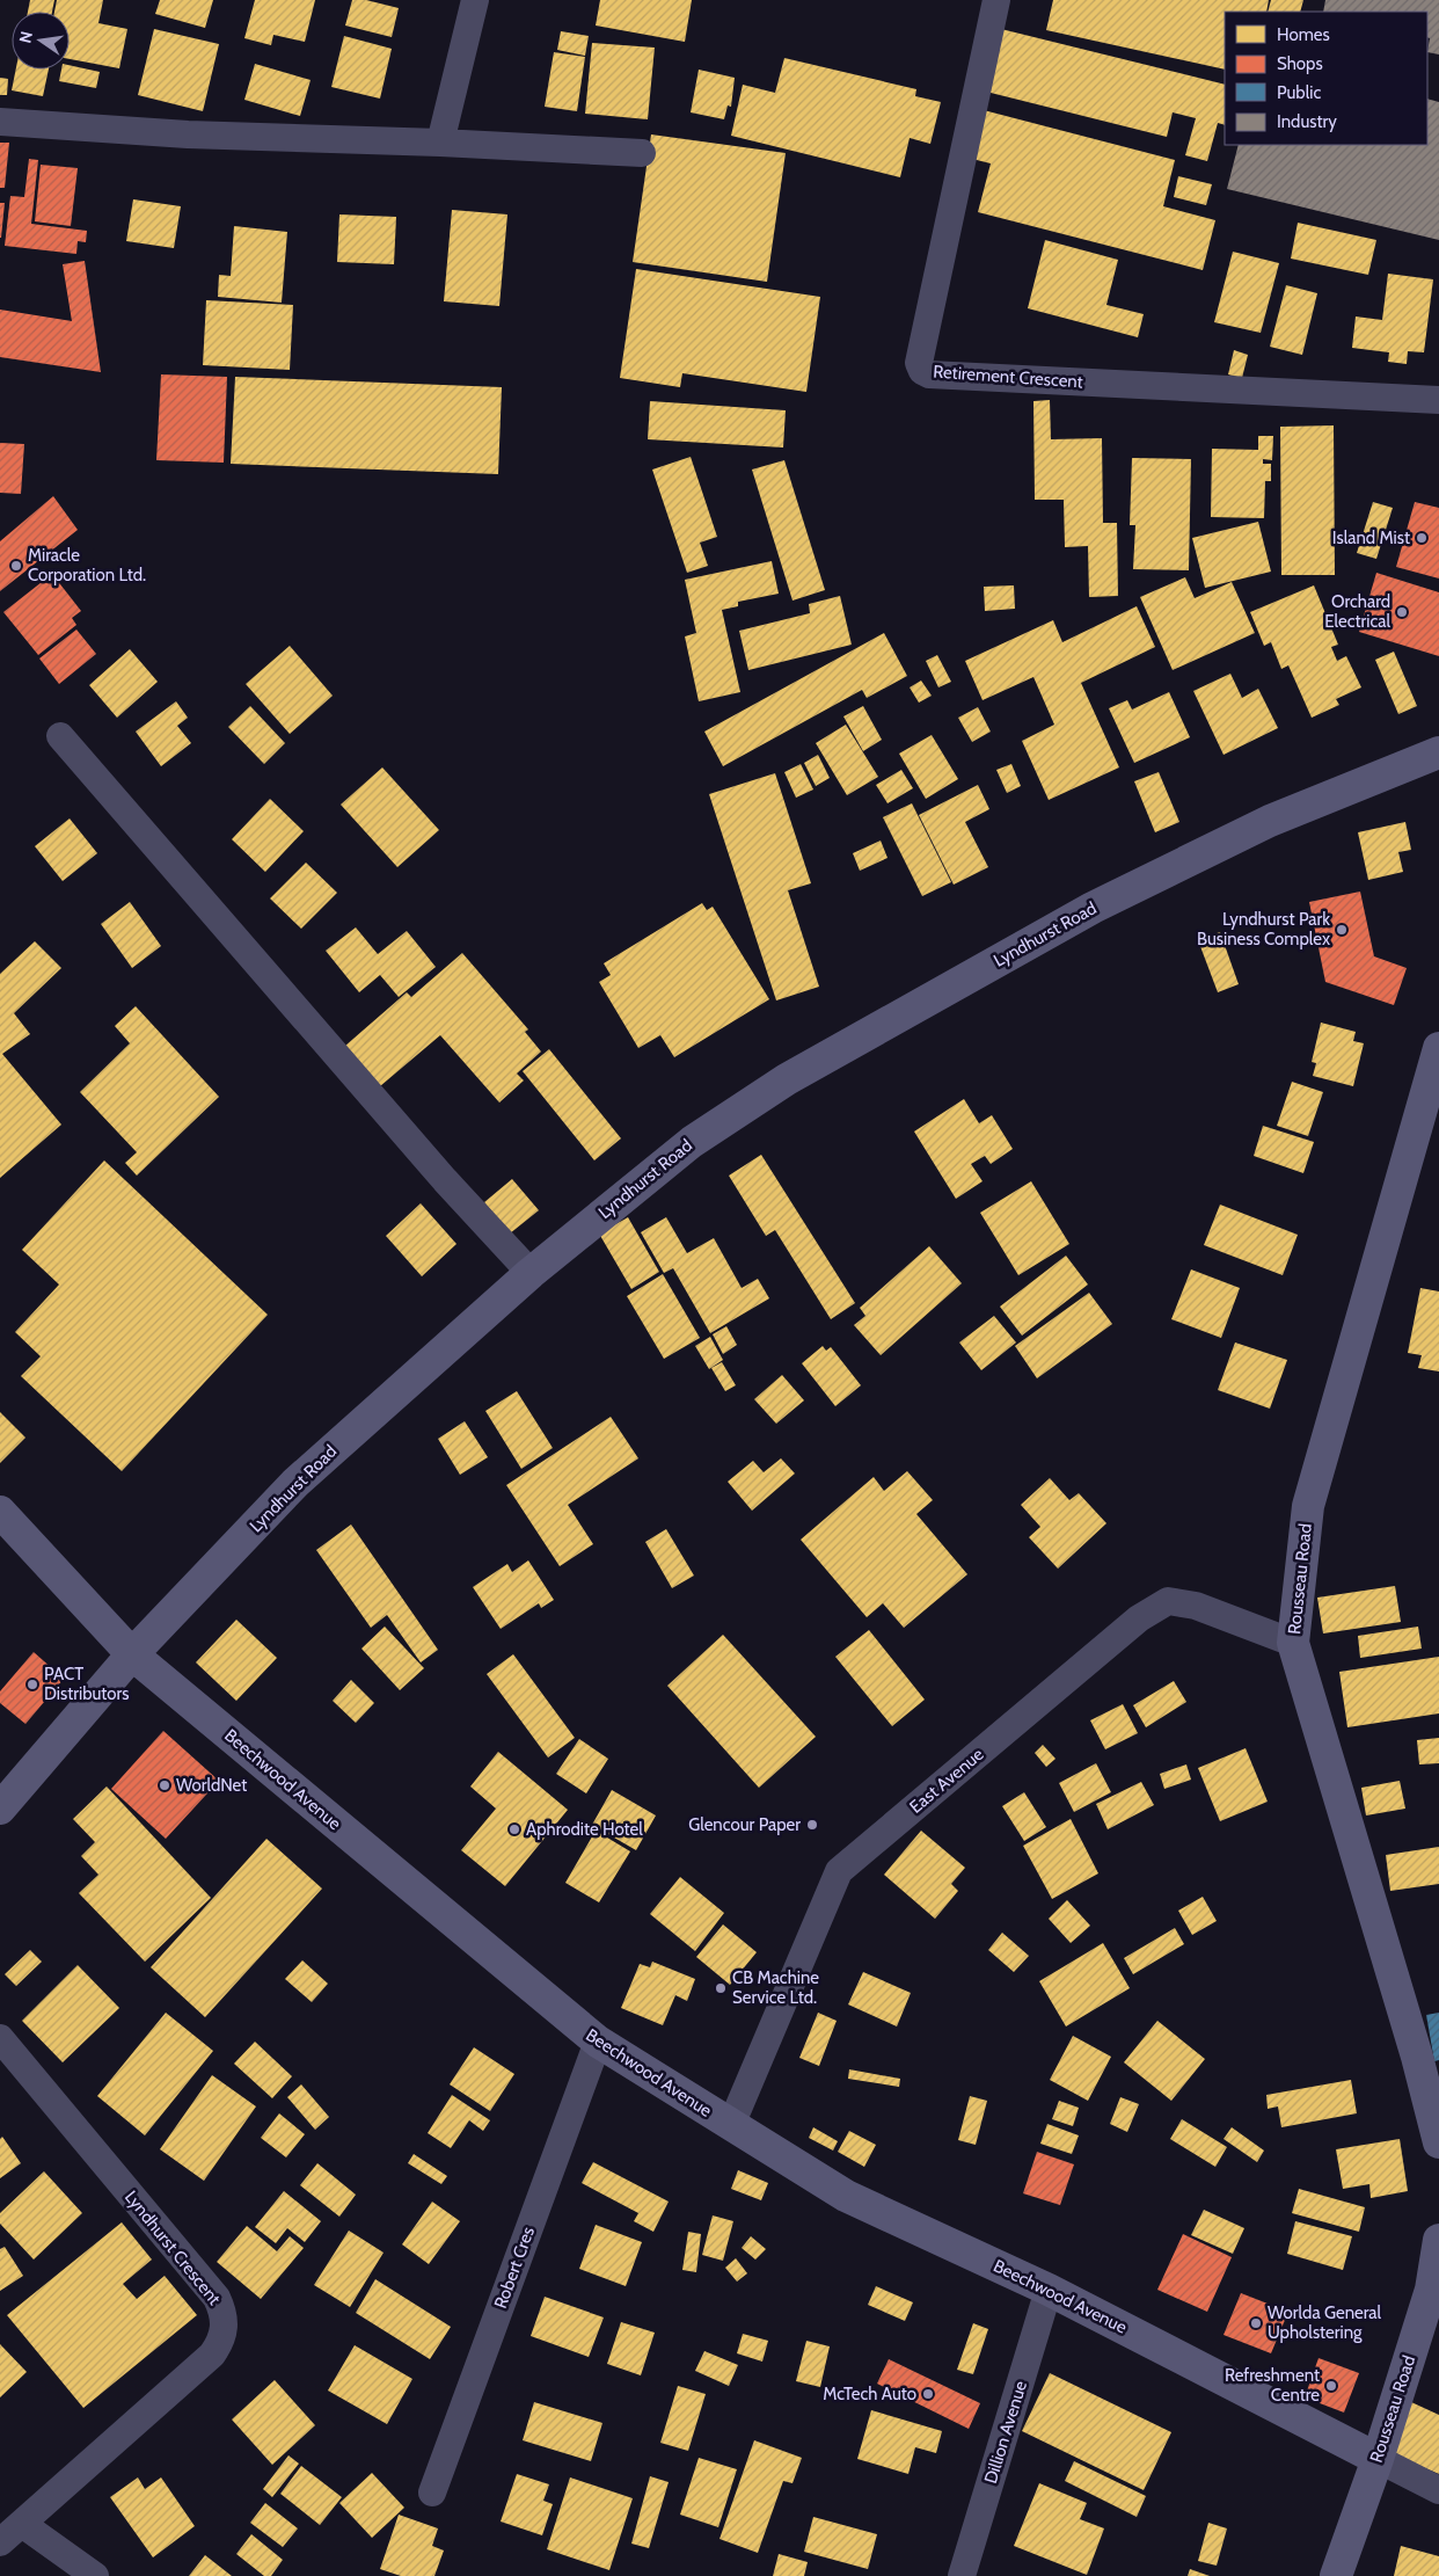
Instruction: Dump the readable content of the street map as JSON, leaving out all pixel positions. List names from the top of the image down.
{
  "streets": {
    "street": [
      "Retirement Crescent",
      "Lyndhurst Road",
      "Rousseau Road",
      "Beechwood Avenue",
      "East Avenue",
      "Lyndhurst Crescent",
      "Robert Cres",
      "Dillion Avenue"
    ]
  },
  "crossings": [
    ["Lyndhurst Road", "Beechwood Avenue"],
    ["Rousseau Road", "Beechwood Avenue"],
    ["Rousseau Road", "East Avenue"],
    ["Beechwood Avenue", "East Avenue"],
    ["Beechwood Avenue", "Robert Cres"],
    ["Beechwood Avenue", "Dillion Avenue"]
  ],
  "places": [
    "Island Mist",
    "Miracle Corporation Ltd.",
    "Orchard Electrical",
    "Lyndhurst Park Business Complex",
    "PACT Distributors",
    "WorldNet",
    "Glencour Paper",
    "Aphrodite Hotel",
    "CB Machine Service Ltd.",
    "Worlda General Upholstering",
    "Refreshment Centre",
    "McTech Auto"
  ],
  "legend": [
    "Homes",
    "Shops",
    "Public",
    "Industry"
  ],
  "north": "left"
}
